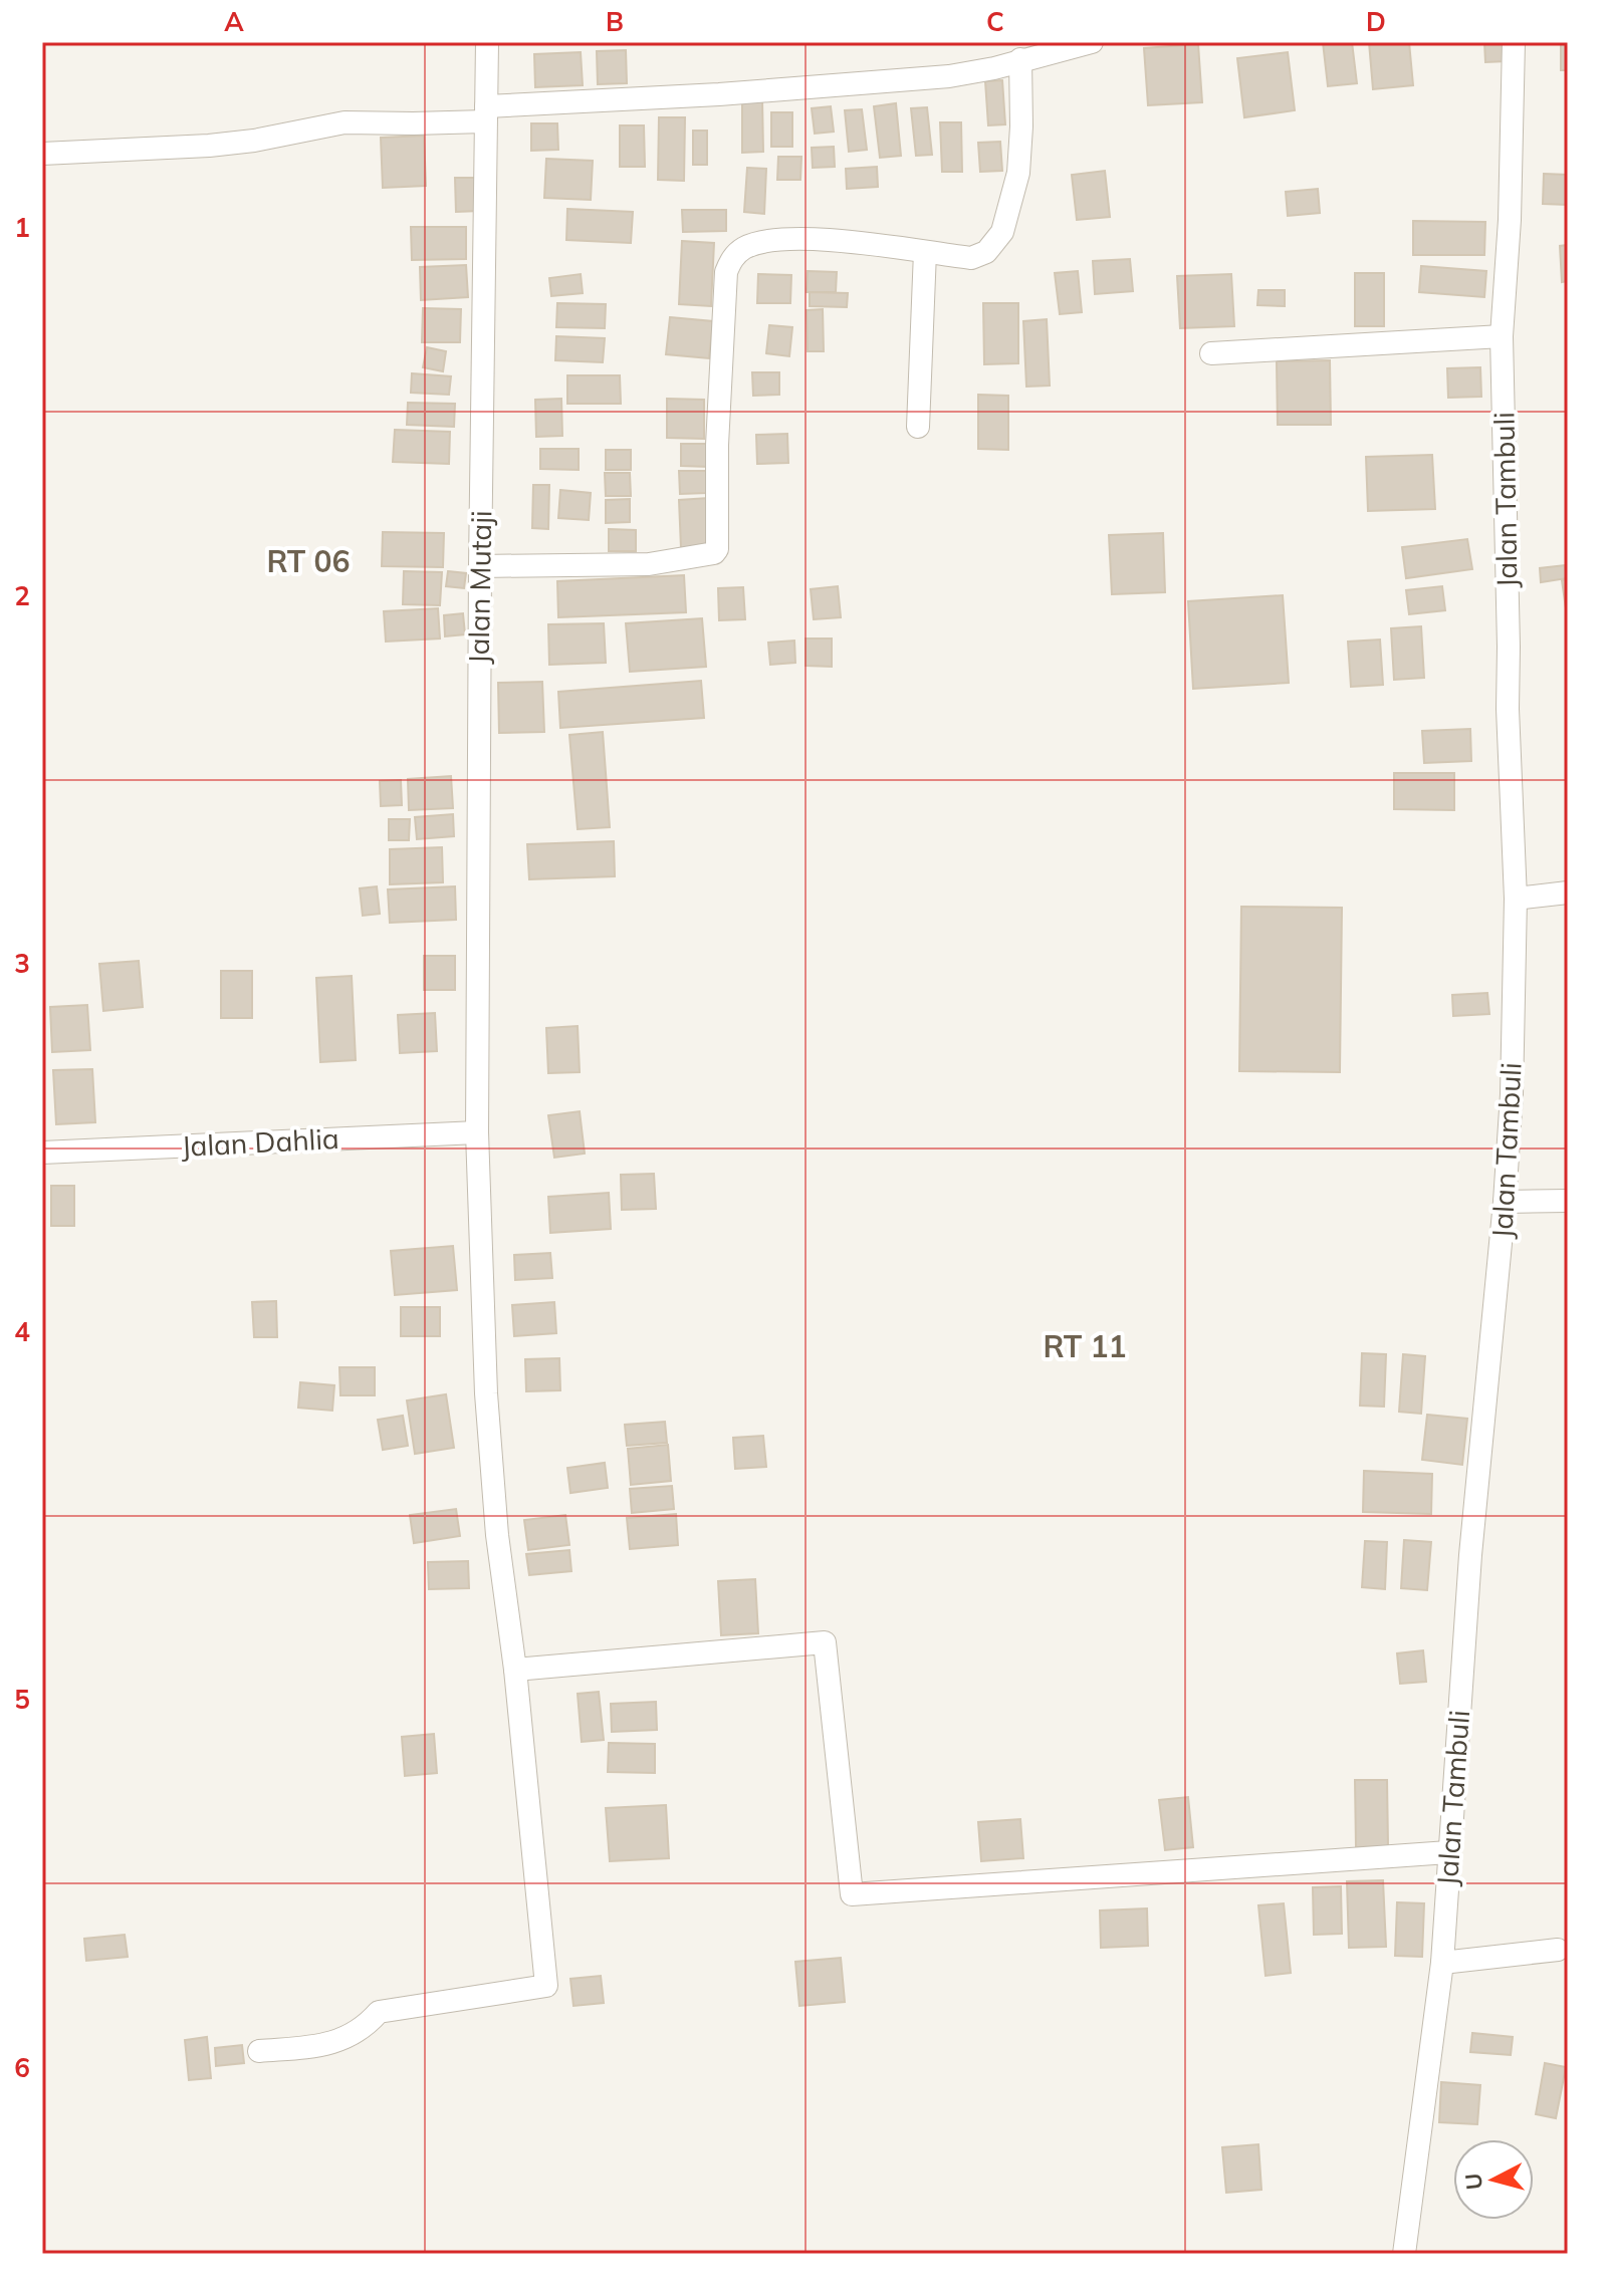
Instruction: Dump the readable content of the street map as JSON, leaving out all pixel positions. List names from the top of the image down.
{
  "streets": {
    "street": ["Jalan Tambuli", "Jalan Mutaji", "Jalan Dahlia"]
  },
  "crossings": [
    ["Jalan Mutaji", "Jalan Dahlia"]
  ],
  "districts": ["RT 06", "RT 11"],
  "north": "left",
  "grid": {
    "columns": [
      "A",
      "B",
      "C",
      "D"
    ],
    "rows": [
      "1",
      "2",
      "3",
      "4",
      "5",
      "6"
    ]
  }
}
